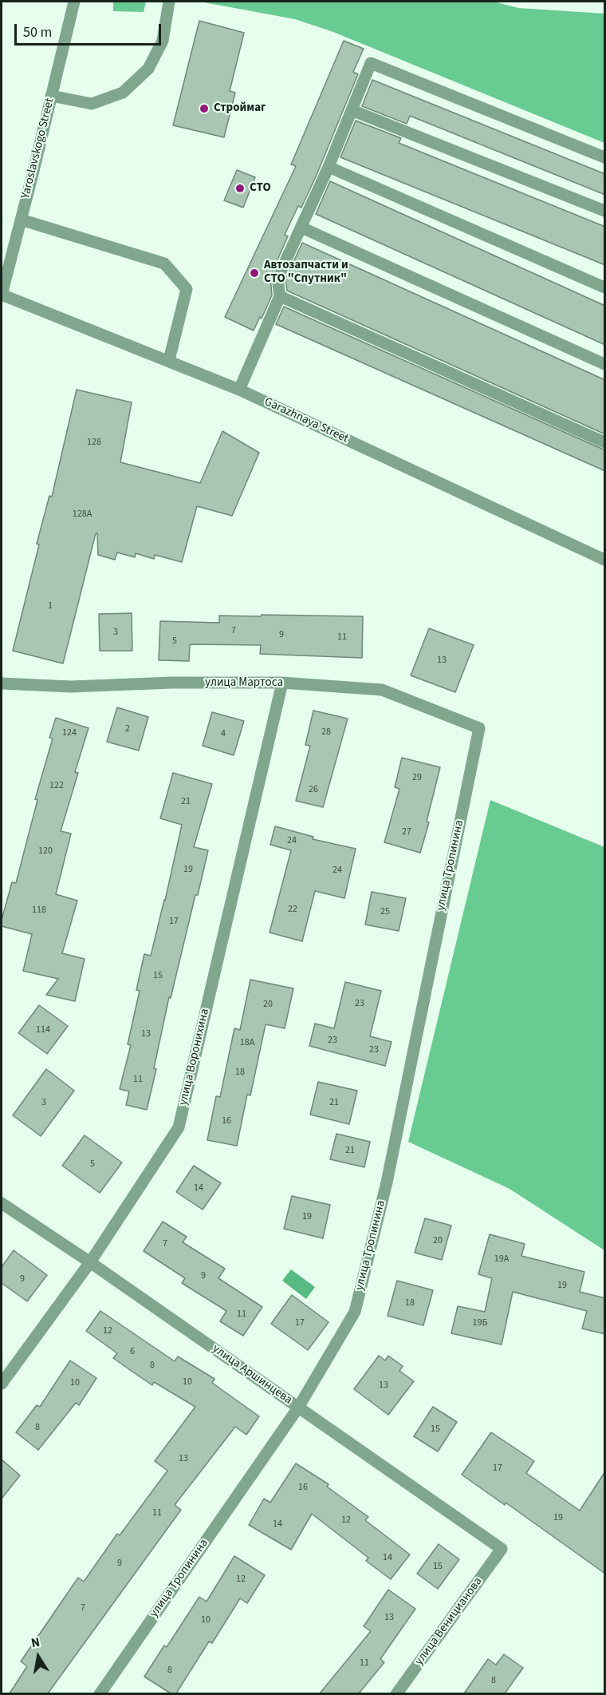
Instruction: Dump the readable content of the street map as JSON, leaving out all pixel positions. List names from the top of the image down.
{
  "streets": {
    "street": [
      "Yaroslavskogo Street",
      "Garazhnaya Street",
      "улица Мартоса",
      "улица Тропинина",
      "улица Воронихина",
      "улица Аршинцева",
      "улица Веницианова"
    ]
  },
  "crossings": [
    ["Yaroslavskogo Street", "Garazhnaya Street"],
    ["улица Мартоса", "улица Тропинина"],
    ["улица Мартоса", "улица Воронихина"],
    ["улица Тропинина", "улица Аршинцева"],
    ["улица Воронихина", "улица Аршинцева"],
    ["улица Аршинцева", "улица Веницианова"]
  ],
  "places": ["Строймаг", "СТО", "Автозапчасти и СТО \"Спутник\""],
  "house_numbers": [
    "128",
    "128А",
    "1",
    "7",
    "3",
    "9",
    "11",
    "5",
    "13",
    "2",
    "28",
    "124",
    "4",
    "29",
    "122",
    "26",
    "21",
    "27",
    "24",
    "120",
    "19",
    "24",
    "22",
    "118",
    "25",
    "17",
    "15",
    "23",
    "20",
    "114",
    "13",
    "23",
    "18А",
    "23",
    "18",
    "11",
    "3",
    "21",
    "16",
    "21",
    "5",
    "14",
    "19",
    "20",
    "7",
    "19А",
    "9",
    "9",
    "19",
    "18",
    "11",
    "17",
    "19Б",
    "12",
    "6",
    "8",
    "10",
    "10",
    "13",
    "8",
    "15",
    "13",
    "17",
    "16",
    "11",
    "19",
    "12",
    "14",
    "14",
    "9",
    "15",
    "12",
    "7",
    "13",
    "10",
    "11",
    "8",
    "8"
  ],
  "scale_bar": "50 m",
  "north": "top"
}
